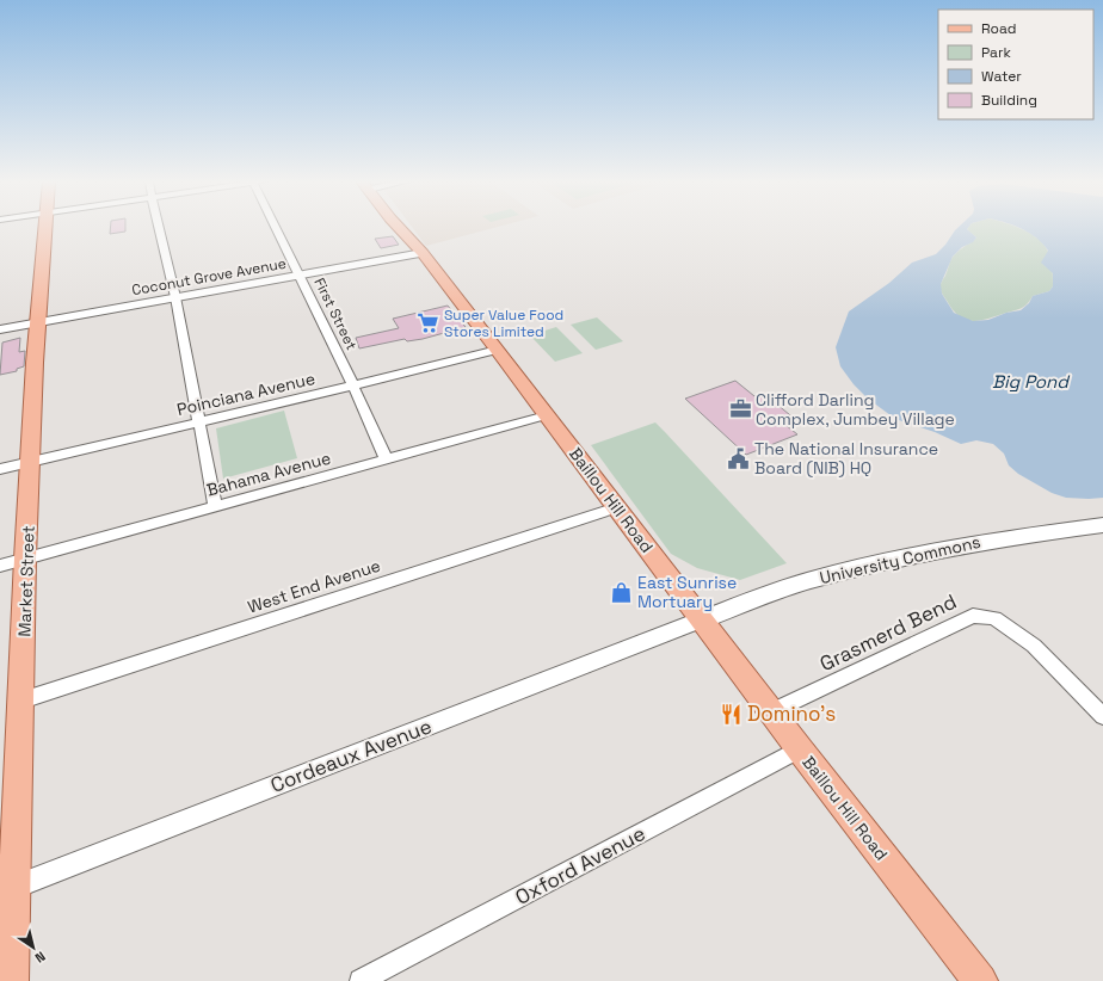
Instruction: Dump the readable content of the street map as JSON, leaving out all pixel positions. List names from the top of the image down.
{
  "streets": {
    "main road": ["Baillou Hill Road", "University Commons", "Market Street"],
    "street": [
      "Coconut Grove Avenue",
      "First Street",
      "Poinciana Avenue",
      "Bahama Avenue",
      "West End Avenue",
      "Grasmerd Bend",
      "Cordeaux Avenue",
      "Oxford Avenue"
    ]
  },
  "crossings": [
    ["Coconut Grove Avenue", "First Street"],
    ["Coconut Grove Avenue", "Baillou Hill Road"],
    ["Coconut Grove Avenue", "Market Street"],
    ["First Street", "Poinciana Avenue"],
    ["First Street", "Bahama Avenue"],
    ["Poinciana Avenue", "Baillou Hill Road"],
    ["Poinciana Avenue", "Market Street"],
    ["Bahama Avenue", "Baillou Hill Road"],
    ["Bahama Avenue", "Market Street"],
    ["Baillou Hill Road", "University Commons"],
    ["Baillou Hill Road", "West End Avenue"],
    ["Baillou Hill Road", "Grasmerd Bend"],
    ["Baillou Hill Road", "Cordeaux Avenue"],
    ["Baillou Hill Road", "Oxford Avenue"],
    ["University Commons", "Cordeaux Avenue"],
    ["Market Street", "West End Avenue"],
    ["Market Street", "Cordeaux Avenue"]
  ],
  "water": ["Big Pond"],
  "places": {
    "supermarket": ["Super Value Food Stores Limited"],
    "office": ["Clifford Darling Complex, Jumbey Village"],
    "public building": ["The National Insurance Board (NIB) HQ"],
    "shop": ["East Sunrise Mortuary"],
    "restaurant": ["Domino's"]
  },
  "legend": [
    "Road",
    "Park",
    "Water",
    "Building"
  ],
  "north": "bottom right"
}
